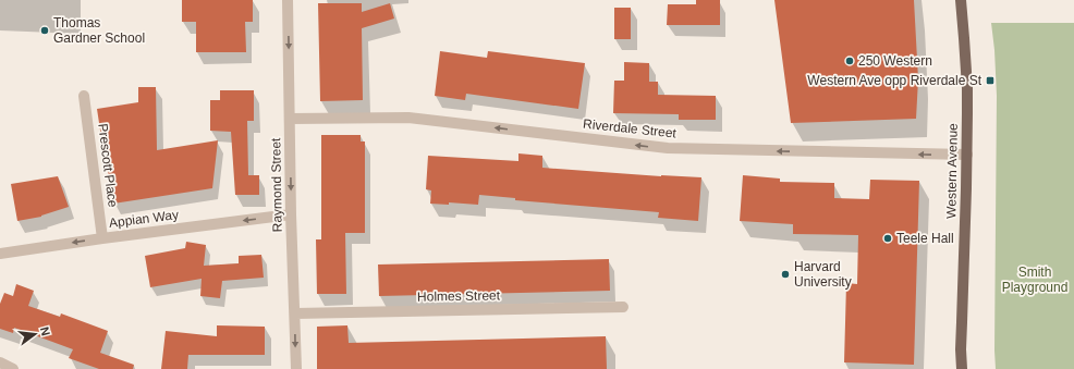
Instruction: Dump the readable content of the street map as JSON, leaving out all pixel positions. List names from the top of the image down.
{
  "streets": {
    "main road": ["Western Avenue"],
    "street": [
      "Riverdale Street",
      "Prescott Place",
      "Raymond Street",
      "Appian Way",
      "Holmes Street"
    ]
  },
  "crossings": [
    ["Riverdale Street", "Western Avenue"],
    ["Riverdale Street", "Raymond Street"],
    ["Prescott Place", "Appian Way"],
    ["Raymond Street", "Appian Way"],
    ["Raymond Street", "Holmes Street"]
  ],
  "one_way": ["Riverdale Street", "Raymond Street", "Appian Way"],
  "parks": ["Smith Playground"],
  "places": {
    "other": [
      "Thomas Gardner School",
      "250 Western",
      "Teele Hall",
      "Harvard University"
    ],
    "transit": ["Western Ave opp Riverdale St"]
  },
  "north": "right"
}
